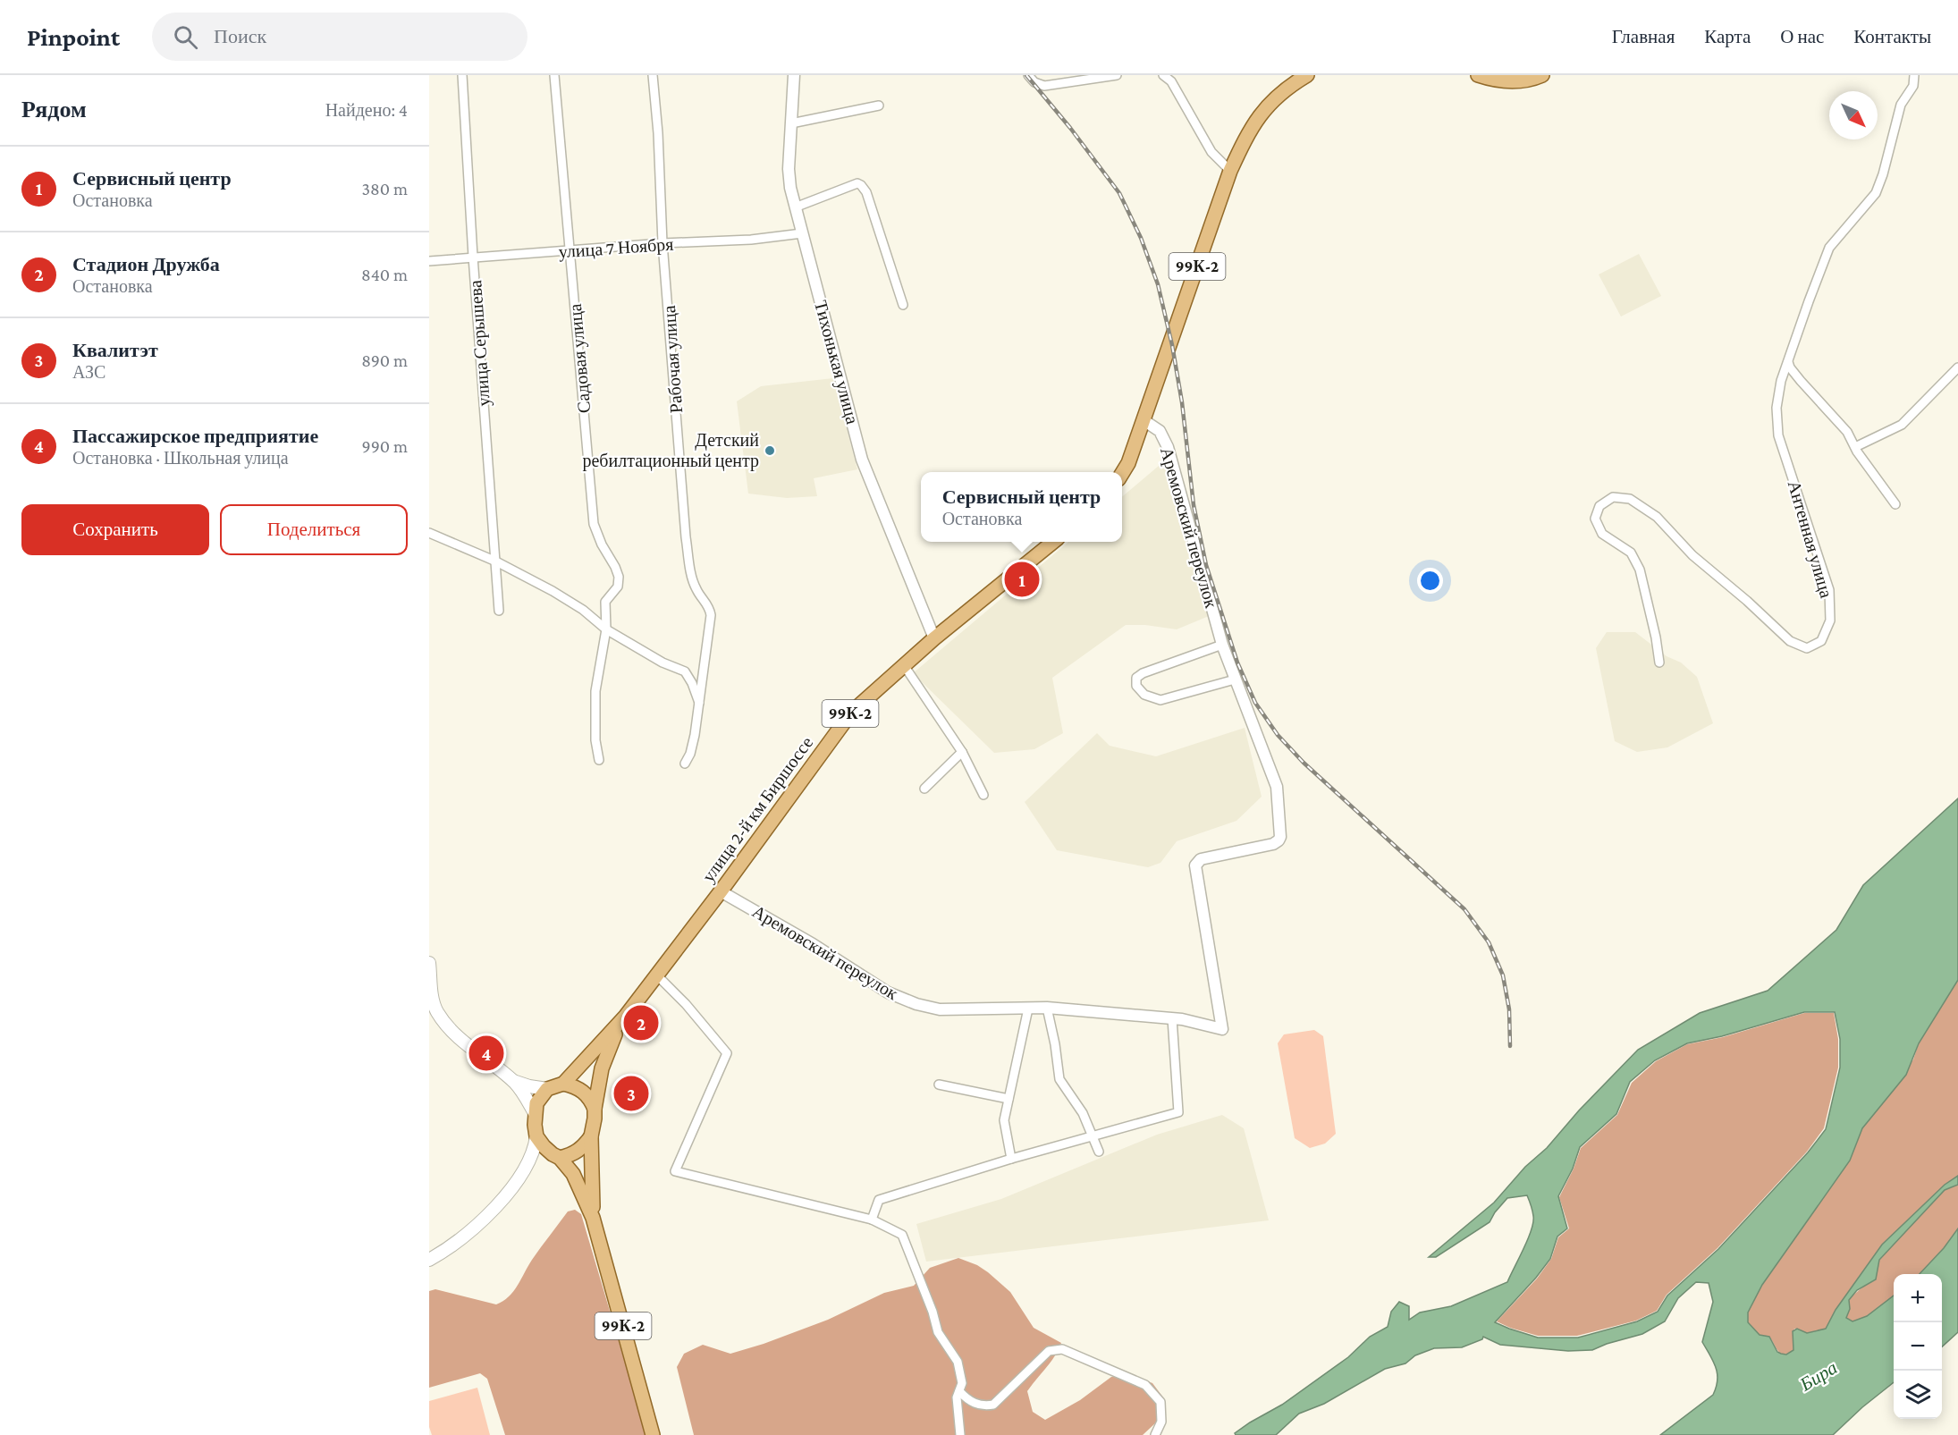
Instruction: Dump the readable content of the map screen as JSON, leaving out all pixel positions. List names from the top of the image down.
{
  "streets": {
    "main road": ["99К-2", "улица 2-й км Биршоссе"],
    "street": [
      "улица 7 Ноября",
      "улица Серышева",
      "Садовая улица",
      "Рабочая улица",
      "Тихонькая улица",
      "Аремовский переулок",
      "Антенная улица"
    ]
  },
  "crossings": [
    ["улица 7 Ноября", "улица Серышева"],
    ["улица 7 Ноября", "Садовая улица"],
    ["улица 7 Ноября", "Рабочая улица"],
    ["улица 7 Ноября", "Тихонькая улица"],
    ["99К-2", "Аремовский переулок"],
    ["99К-2", "улица 2-й км Биршоссе"],
    ["Тихонькая улица", "улица 2-й км Биршоссе"],
    ["Аремовский переулок", "улица 2-й км Биршоссе"]
  ],
  "water": ["Бира"],
  "places": ["Детский ребилтационный центр"],
  "north": "bottom right",
  "page": {
    "header": "Pinpoint",
    "search": "Поиск",
    "nav": [
      "Главная",
      "Карта",
      "О нас",
      "Контакты"
    ],
    "heading": ["Рядом", "Найдено: 4"],
    "list": [
      {
        "mark": "1",
        "name": "Сервисный центр",
        "note": "Остановка",
        "value": "380 m"
      },
      {
        "mark": "2",
        "name": "Стадион Дружба",
        "note": "Остановка",
        "value": "840 m"
      },
      {
        "mark": "3",
        "name": "Квалитэт",
        "note": "АЗС",
        "value": "890 m"
      },
      {
        "mark": "4",
        "name": "Пассажирское предприятие",
        "note": "Остановка · Школьная улица",
        "value": "990 m"
      }
    ],
    "popup": ["Сервисный центр", "Остановка"],
    "buttons": ["Сохранить", "Поделиться"],
    "pins": [
      "1",
      "2",
      "4",
      "3"
    ],
    "map_buttons": ["+", "−"]
  }
}
